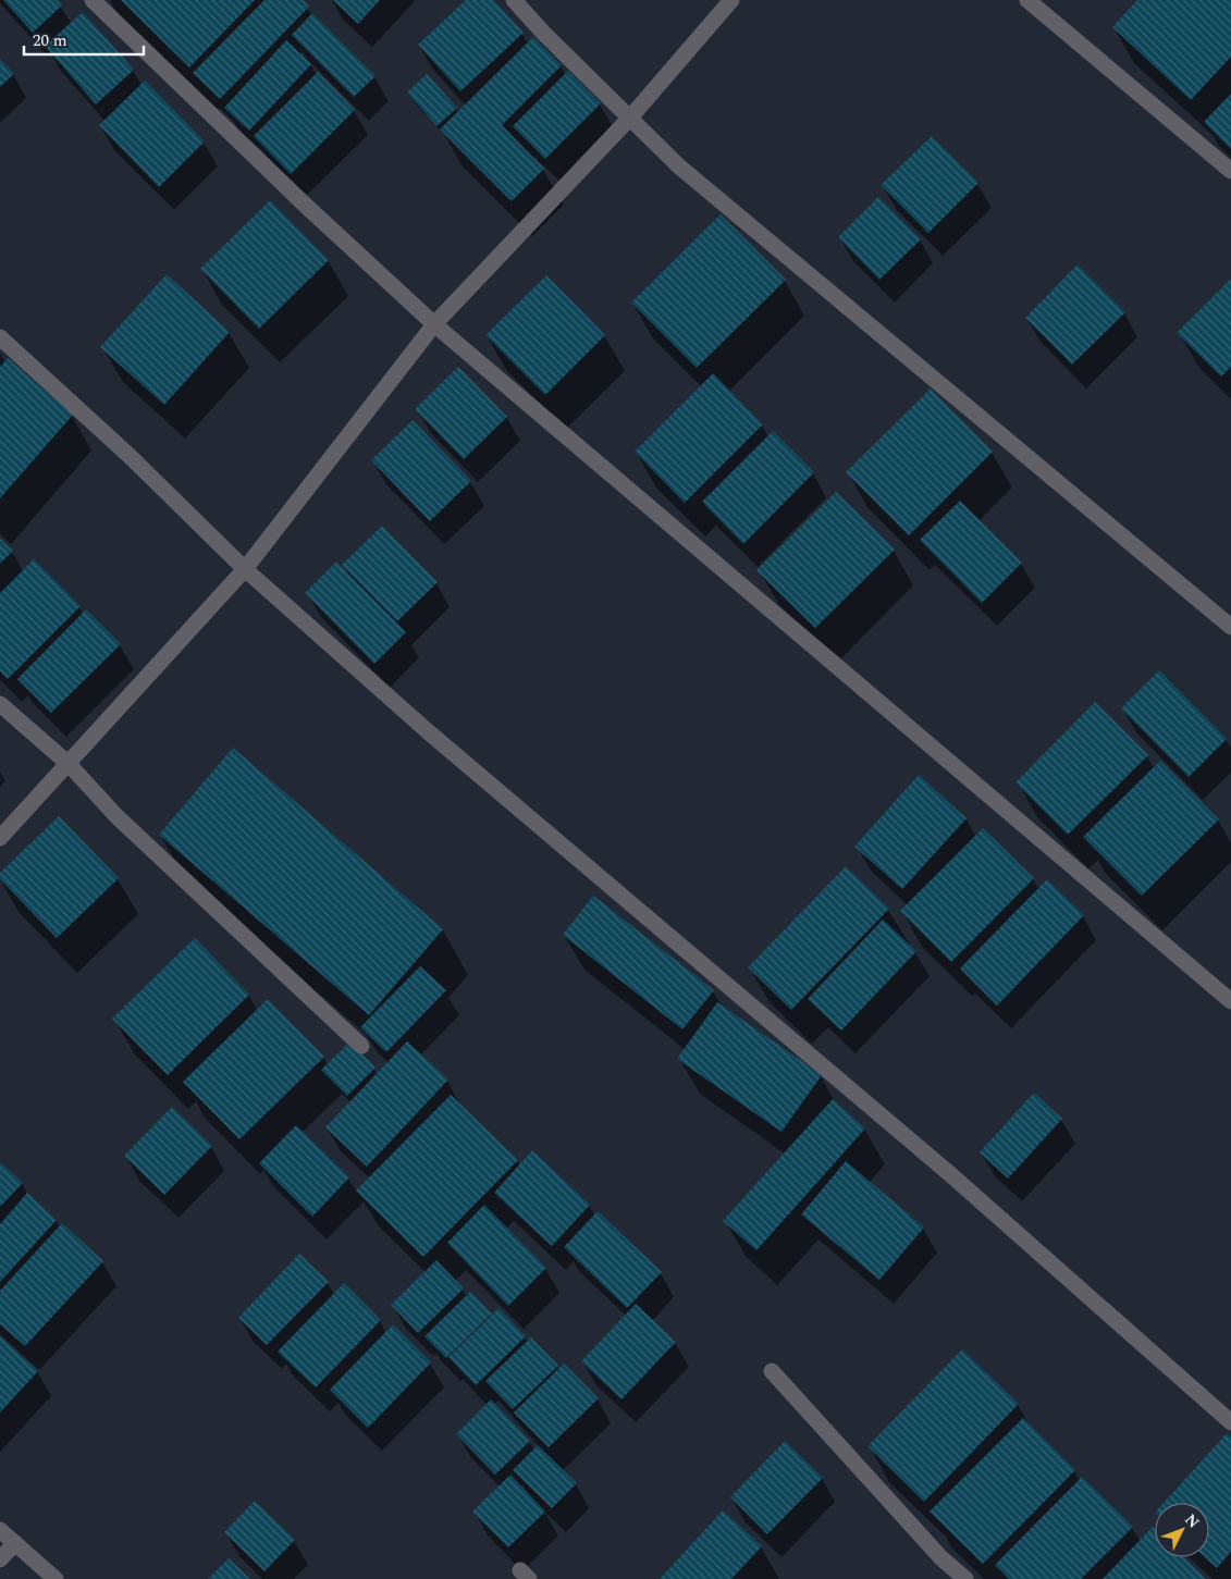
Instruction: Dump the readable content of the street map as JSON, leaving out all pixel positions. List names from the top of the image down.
{
  "scale_bar": "20 m",
  "north": "top right"
}
